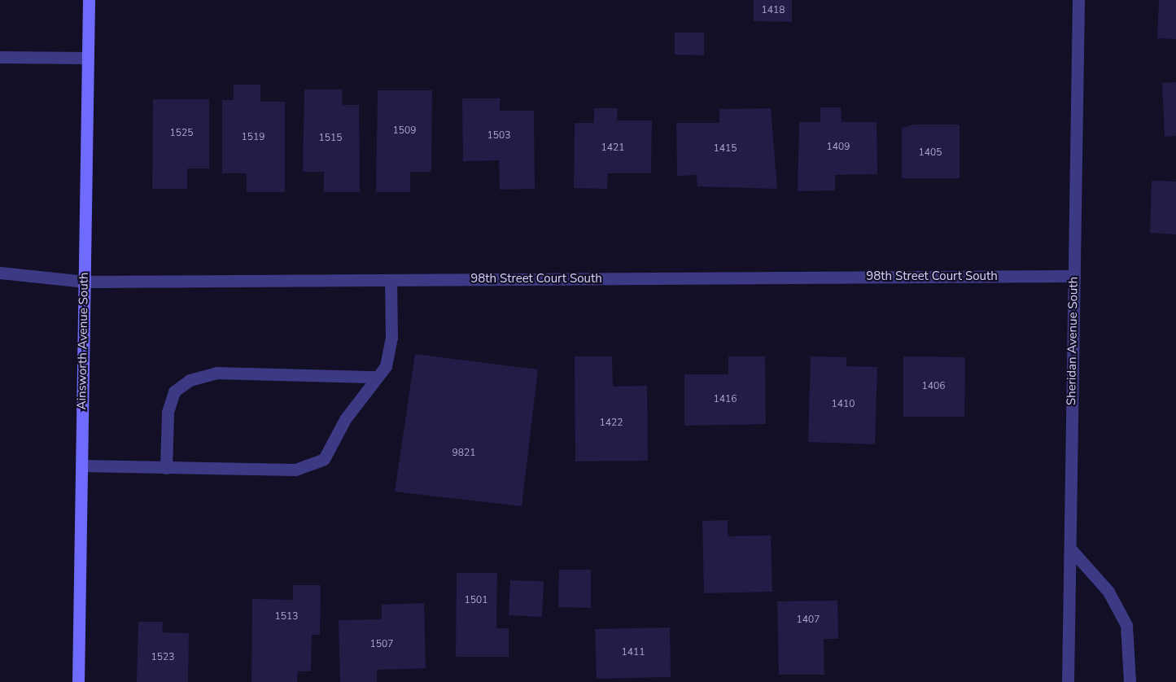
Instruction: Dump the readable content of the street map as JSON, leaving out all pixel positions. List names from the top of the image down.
{
  "streets": {
    "street": ["98th Street Court South", "Ainsworth Avenue South", "Sheridan Avenue South"]
  },
  "crossings": [
    ["98th Street Court South", "Ainsworth Avenue South"],
    ["98th Street Court South", "Sheridan Avenue South"]
  ],
  "house_numbers": [
    "1418",
    "1509",
    "1525",
    "1503",
    "1519",
    "1515",
    "1409",
    "1421",
    "1415",
    "1405",
    "1406",
    "1416",
    "1410",
    "1422",
    "9821",
    "1501",
    "1513",
    "1407",
    "1507",
    "1411",
    "1523"
  ]
}
